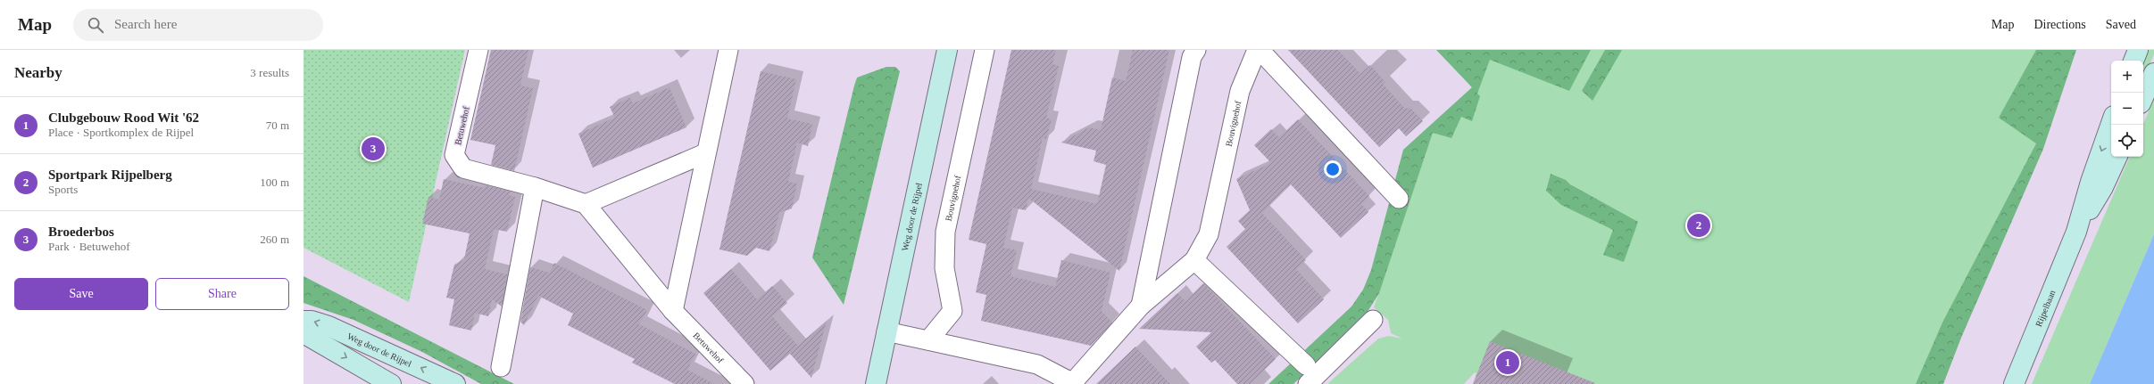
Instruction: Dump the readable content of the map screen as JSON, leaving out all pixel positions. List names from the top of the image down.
{
  "streets": {
    "street": [
      "Bouvignehof",
      "Betuwehof",
      "Weg door de Rijpel",
      "Rijpelbaan"
    ]
  },
  "crossings": [
    ["Bouvignehof", "Weg door de Rijpel"]
  ],
  "page": {
    "header": "Map",
    "search": "Search here",
    "nav": ["Map", "Directions", "Saved"],
    "heading": ["Nearby", "3 results"],
    "map_buttons": ["+", "−"],
    "list": [
      {
        "mark": "1",
        "name": "Clubgebouw Rood Wit '62",
        "note": "Place · Sportkomplex de Rijpel",
        "value": "70 m"
      },
      {
        "mark": "2",
        "name": "Sportpark Rijpelberg",
        "note": "Sports",
        "value": "100 m"
      },
      {
        "mark": "3",
        "name": "Broederbos",
        "note": "Park · Betuwehof",
        "value": "260 m"
      }
    ],
    "pins": ["3", "2", "1"],
    "buttons": ["Save", "Share"]
  }
}
